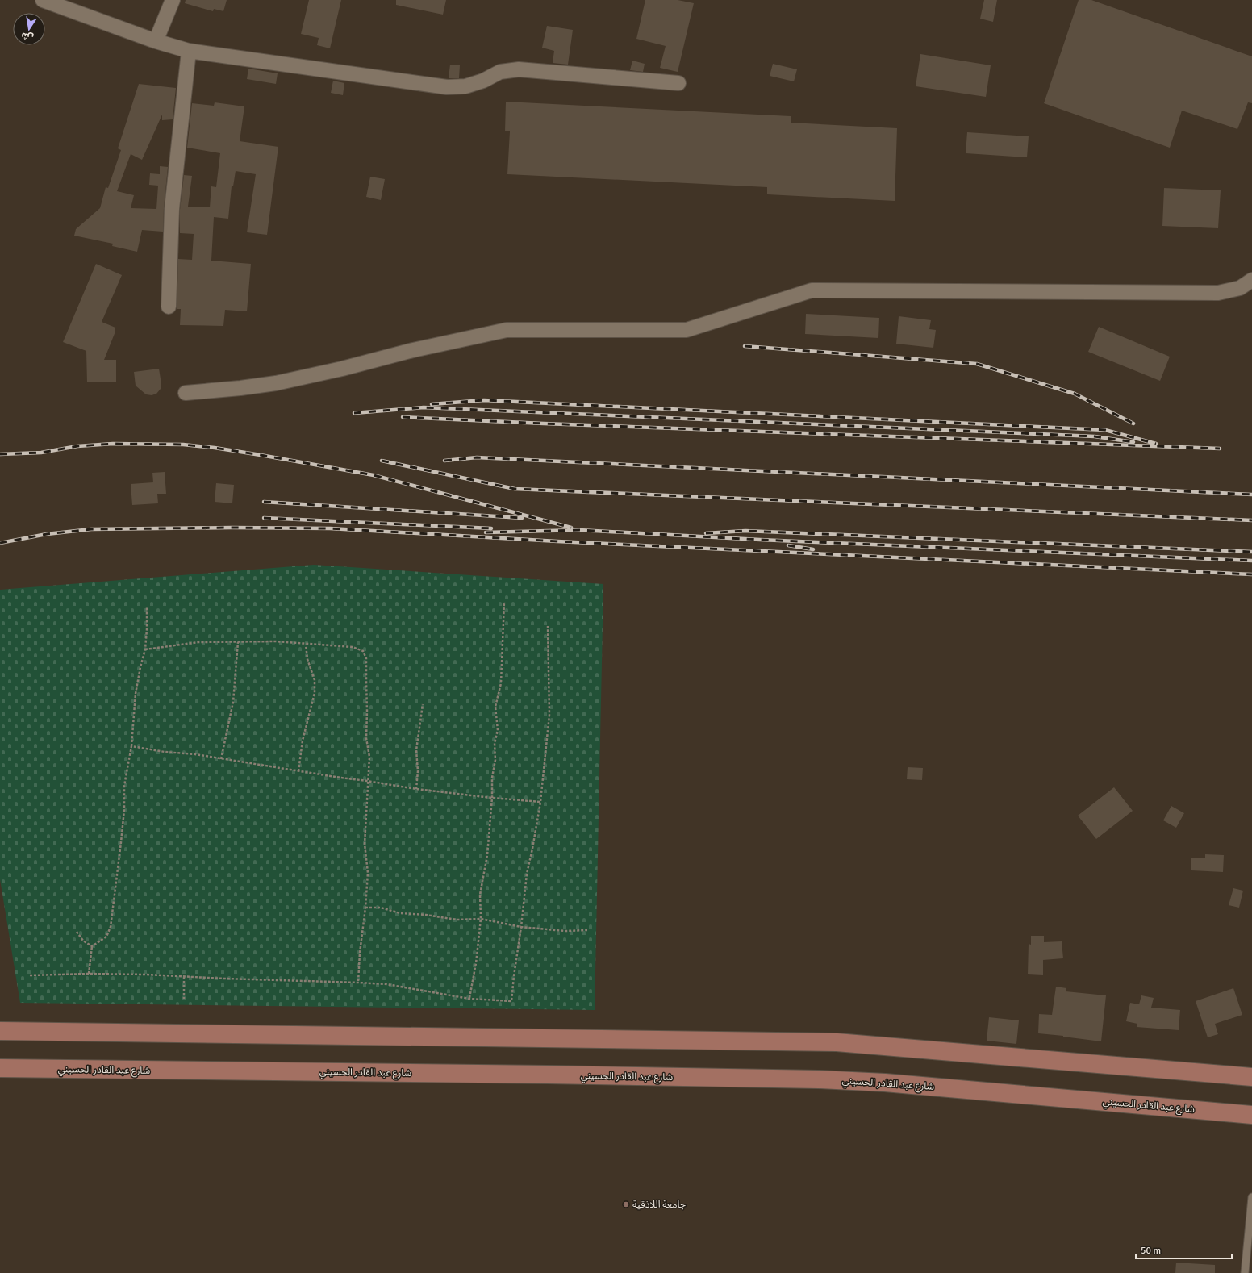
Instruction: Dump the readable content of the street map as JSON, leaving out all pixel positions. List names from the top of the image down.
{
  "streets": {
    "main road": ["شارع عبد القادر الحسيني"]
  },
  "places": ["جامعة اللاذقية"],
  "scale_bar": "50 m",
  "north": "bottom"
}
